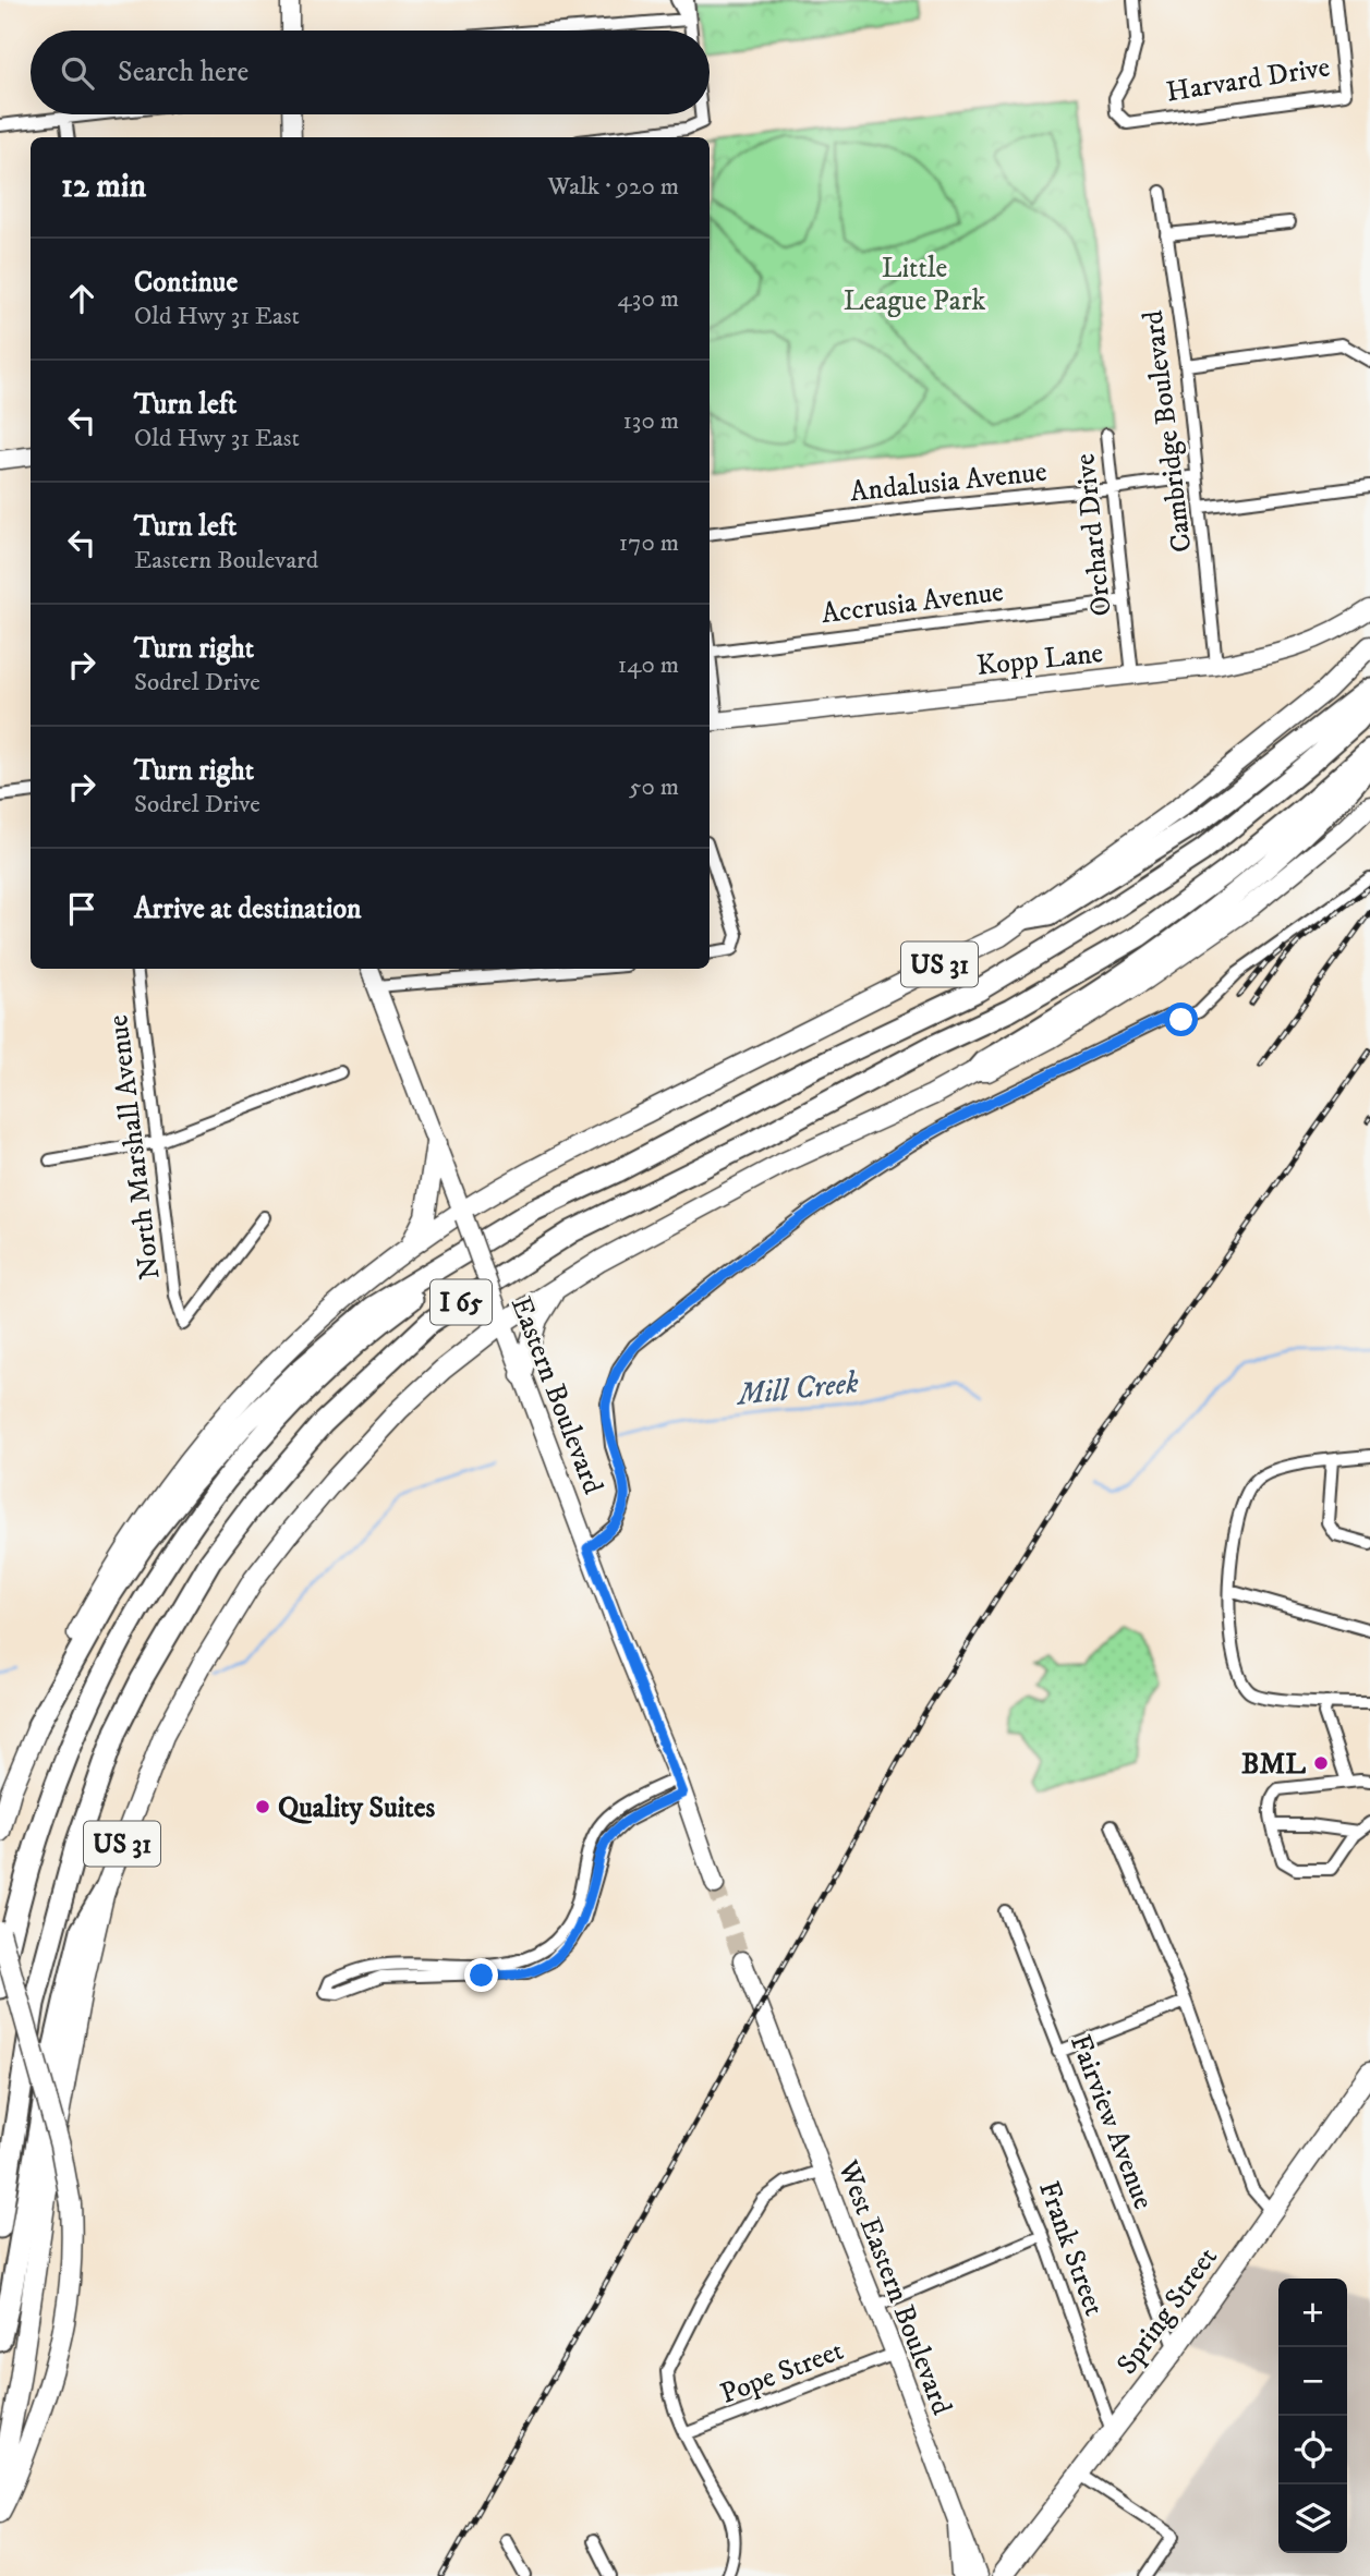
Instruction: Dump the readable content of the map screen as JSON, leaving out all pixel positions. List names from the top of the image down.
{
  "streets": {
    "highway": ["I 65"],
    "main road": [
      "Kopp Lane",
      "US 31",
      "Eastern Boulevard",
      "West Eastern Boulevard",
      "Spring Street"
    ],
    "street": [
      "Harvard Drive",
      "Cambridge Boulevard",
      "Andalusia Avenue",
      "Orchard Drive",
      "Accrusia Avenue",
      "North Marshall Avenue",
      "Fairview Avenue",
      "Frank Street",
      "Pope Street"
    ]
  },
  "crossings": [
    ["Cambridge Boulevard", "Andalusia Avenue"],
    ["Cambridge Boulevard", "Kopp Lane"],
    ["Andalusia Avenue", "Orchard Drive"],
    ["Orchard Drive", "Accrusia Avenue"],
    ["Orchard Drive", "Kopp Lane"],
    ["US 31", "Eastern Boulevard"],
    ["Fairview Avenue", "Spring Street"],
    ["Frank Street", "Spring Street"],
    ["West Eastern Boulevard", "Pope Street"]
  ],
  "water": ["Mill Creek"],
  "parks": ["Little League Park"],
  "places": ["BML", "Quality Suites"],
  "page": {
    "search": "Search here",
    "heading": ["12 min", "Walk · 920 m"],
    "list": [
      ["Continue", "Old Hwy 31 East", "430 m"],
      ["Turn left", "Old Hwy 31 East", "130 m"],
      ["Turn left", "Eastern Boulevard", "170 m"],
      ["Turn right", "Sodrel Drive", "140 m"],
      ["Turn right", "Sodrel Drive", "50 m"],
      "Arrive at destination"
    ],
    "map_buttons": ["+", "−"]
  }
}
